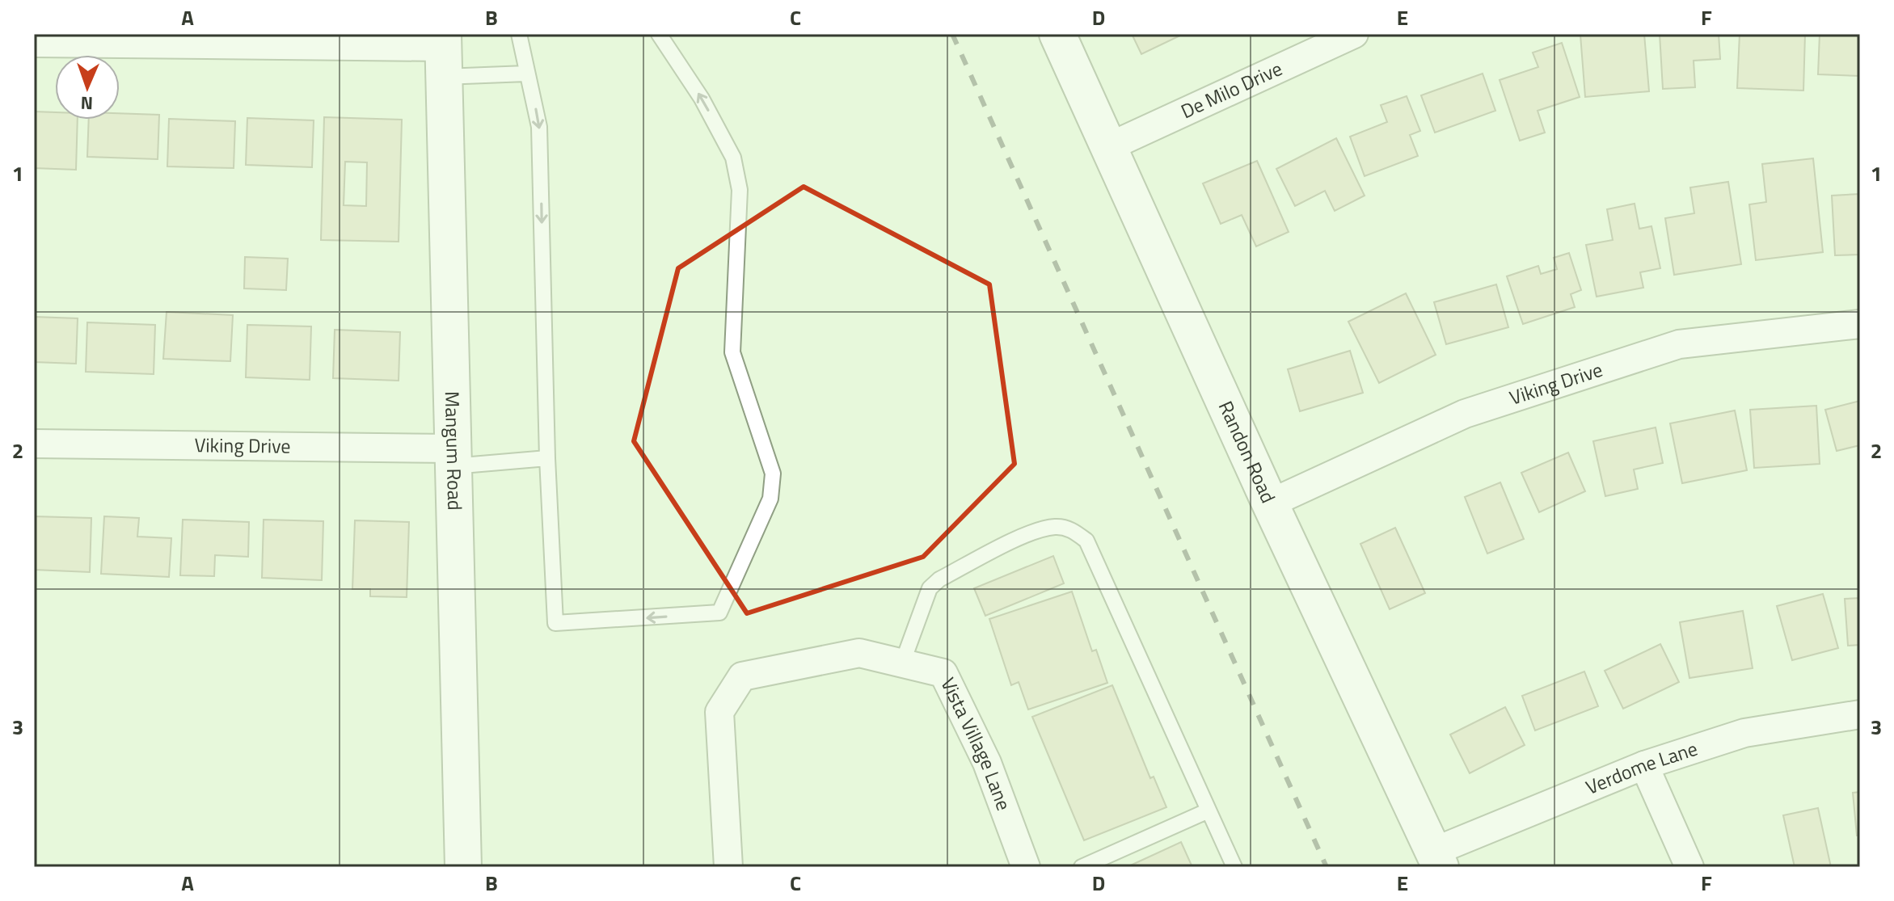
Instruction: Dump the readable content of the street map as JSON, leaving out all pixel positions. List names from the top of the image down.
{
  "streets": {
    "street": [
      "De Milo Drive",
      "Viking Drive",
      "Mangum Road",
      "Randon Road",
      "Vista Village Lane",
      "Verdome Lane"
    ]
  },
  "crossings": [
    ["De Milo Drive", "Randon Road"],
    ["Viking Drive", "Mangum Road"],
    ["Viking Drive", "Randon Road"],
    ["Randon Road", "Verdome Lane"]
  ],
  "north": "bottom",
  "grid": {
    "columns": [
      "A",
      "B",
      "C",
      "D",
      "E",
      "F"
    ],
    "rows": ["1", "2", "3"]
  }
}
